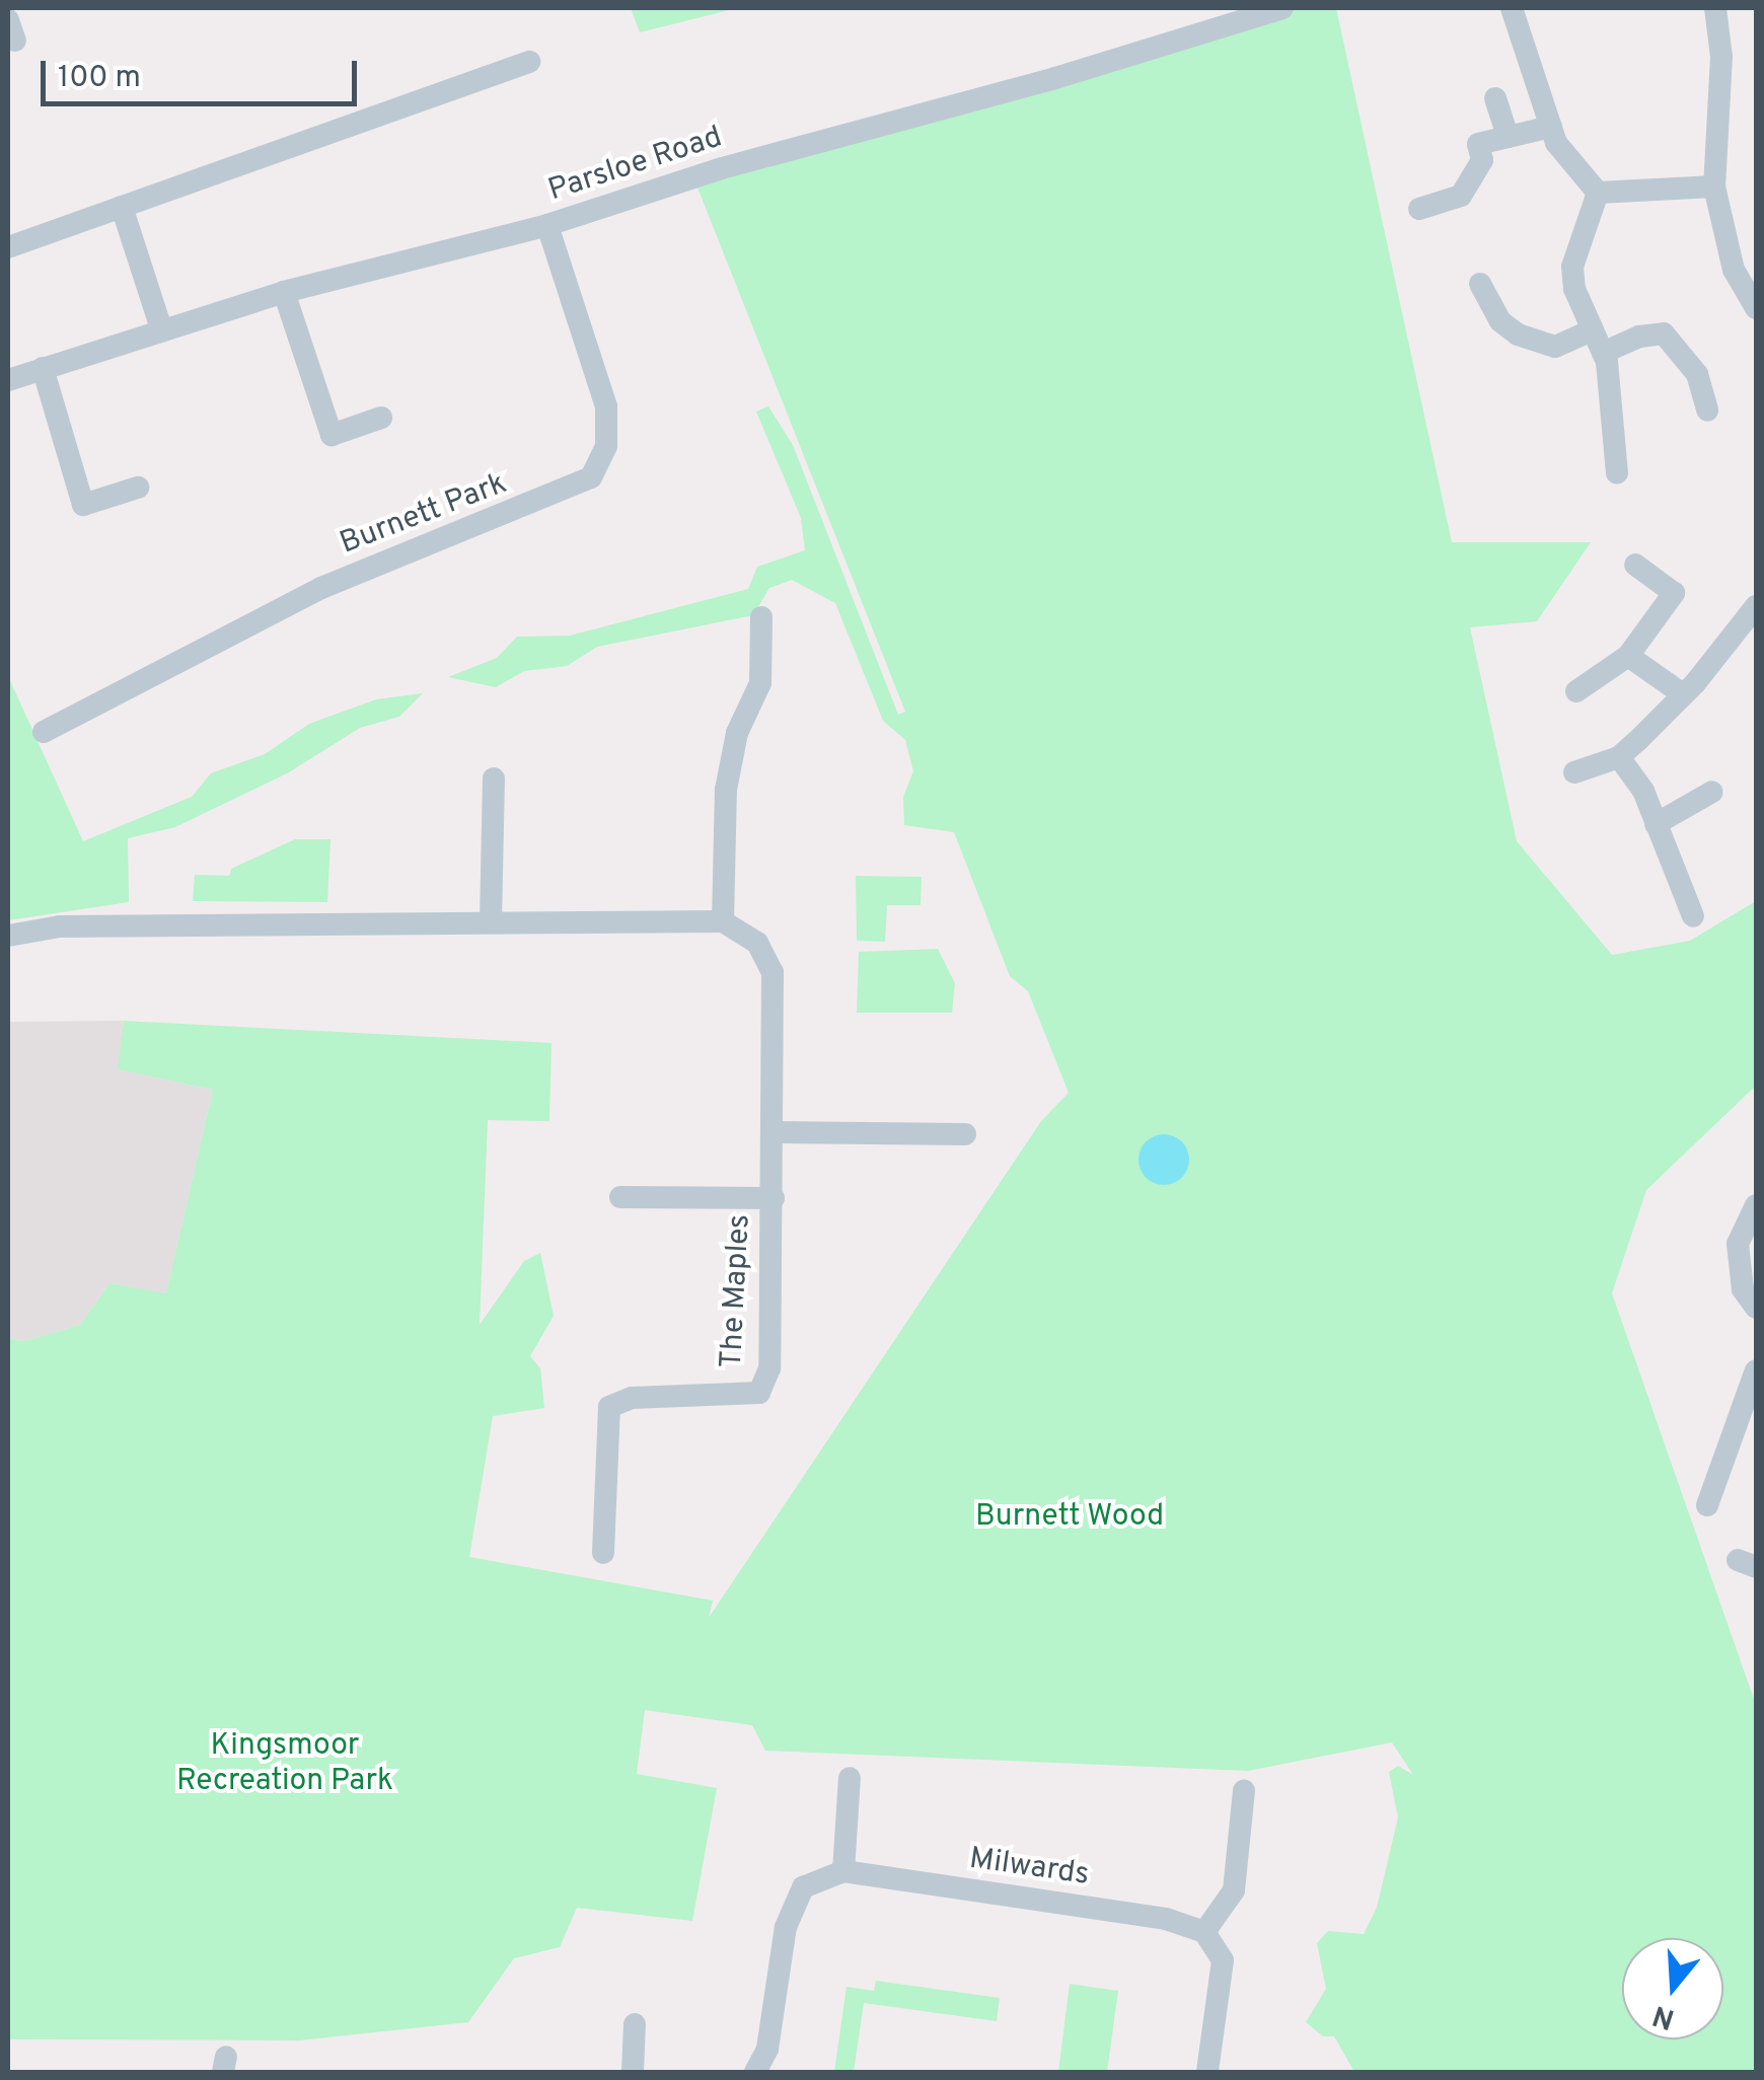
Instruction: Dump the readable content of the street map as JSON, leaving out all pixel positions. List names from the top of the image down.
{
  "streets": {
    "street": [
      "Parsloe Road",
      "Burnett Park",
      "The Maples",
      "Milwards"
    ]
  },
  "crossings": [
    ["Parsloe Road", "Burnett Park"]
  ],
  "parks": ["Burnett Wood", "Kingsmoor Recreation Park"],
  "scale_bar": "100 m",
  "north": "bottom"
}
